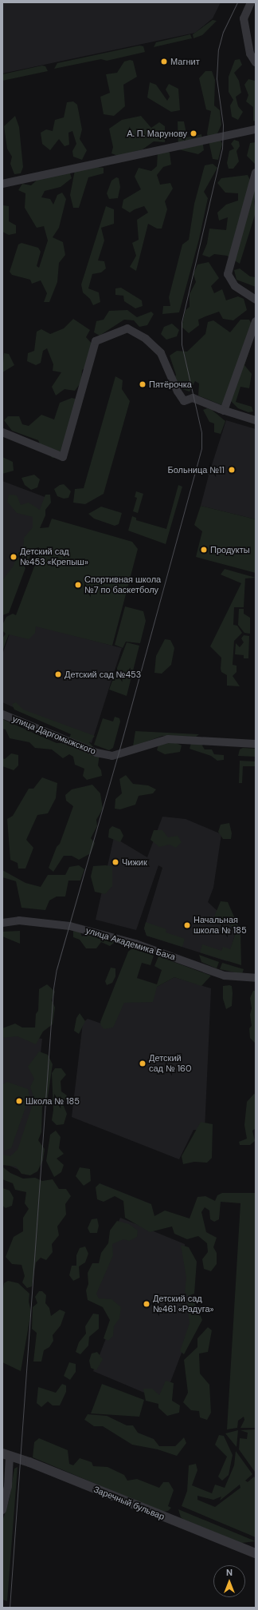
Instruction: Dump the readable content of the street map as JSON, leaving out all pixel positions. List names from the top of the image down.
{
  "streets": {
    "street": ["улица Даргомыжского", "улица Академика Баха", "Заречный бульвар"]
  },
  "places": [
    "Магнит",
    "А. П. Марунову",
    "Пятёрочка",
    "Больница №11",
    "Продукты",
    "Детский сад №453 «Крепыш»",
    "Спортивная школа №7 по баскетболу",
    "Детский сад №453",
    "Чижик",
    "Начальная школа № 185",
    "Детский сад № 160",
    "Школа № 185",
    "Детский сад №461 «Радуга»"
  ],
  "north": "top"
}
